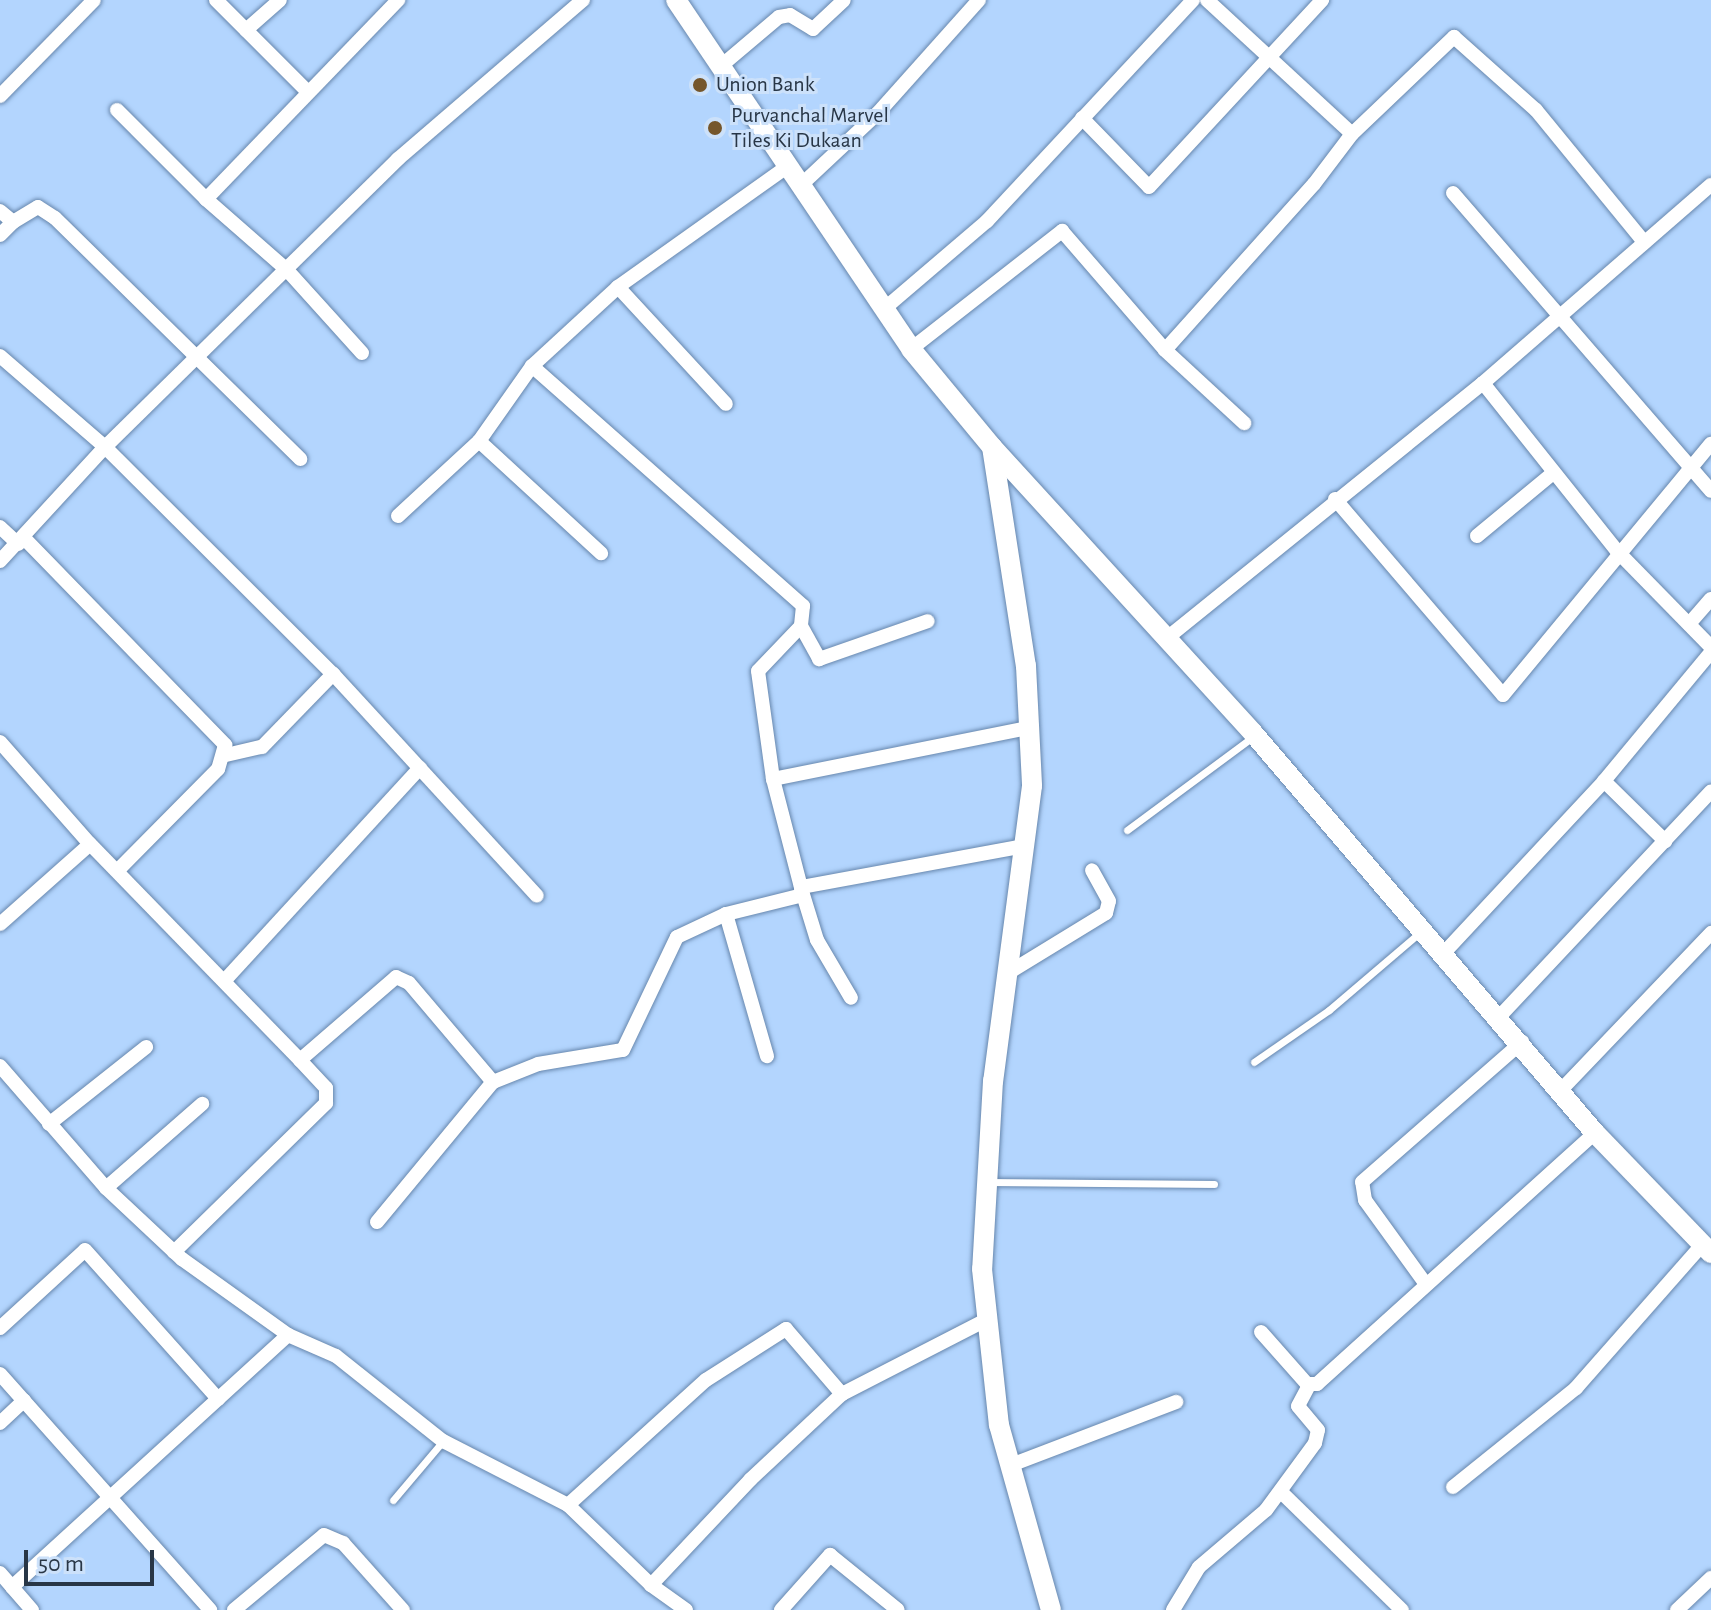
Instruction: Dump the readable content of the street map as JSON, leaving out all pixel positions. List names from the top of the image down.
{
  "places": ["Union Bank", "Purvanchal Marvel Tiles Ki Dukaan"],
  "scale_bar": "50 m"
}
